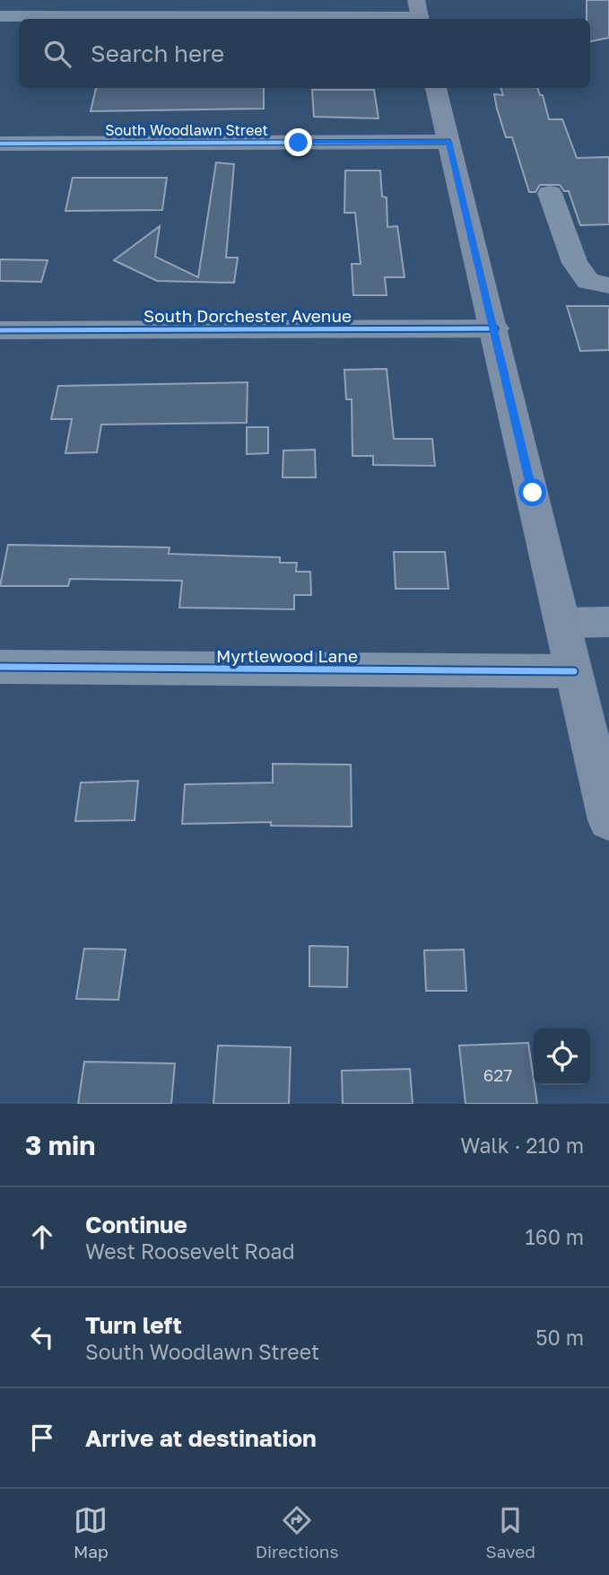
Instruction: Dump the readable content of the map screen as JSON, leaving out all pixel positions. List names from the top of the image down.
{
  "streets": {
    "street": ["South Woodlawn Street", "South Dorchester Avenue", "Myrtlewood Lane"]
  },
  "house_numbers": ["627"],
  "page": {
    "search": "Search here",
    "heading": ["3 min", "Walk · 210 m"],
    "list": [
      ["Continue", "West Roosevelt Road", "160 m"],
      ["Turn left", "South Woodlawn Street", "50 m"],
      "Arrive at destination"
    ],
    "nav": ["Map", "Directions", "Saved"]
  }
}
